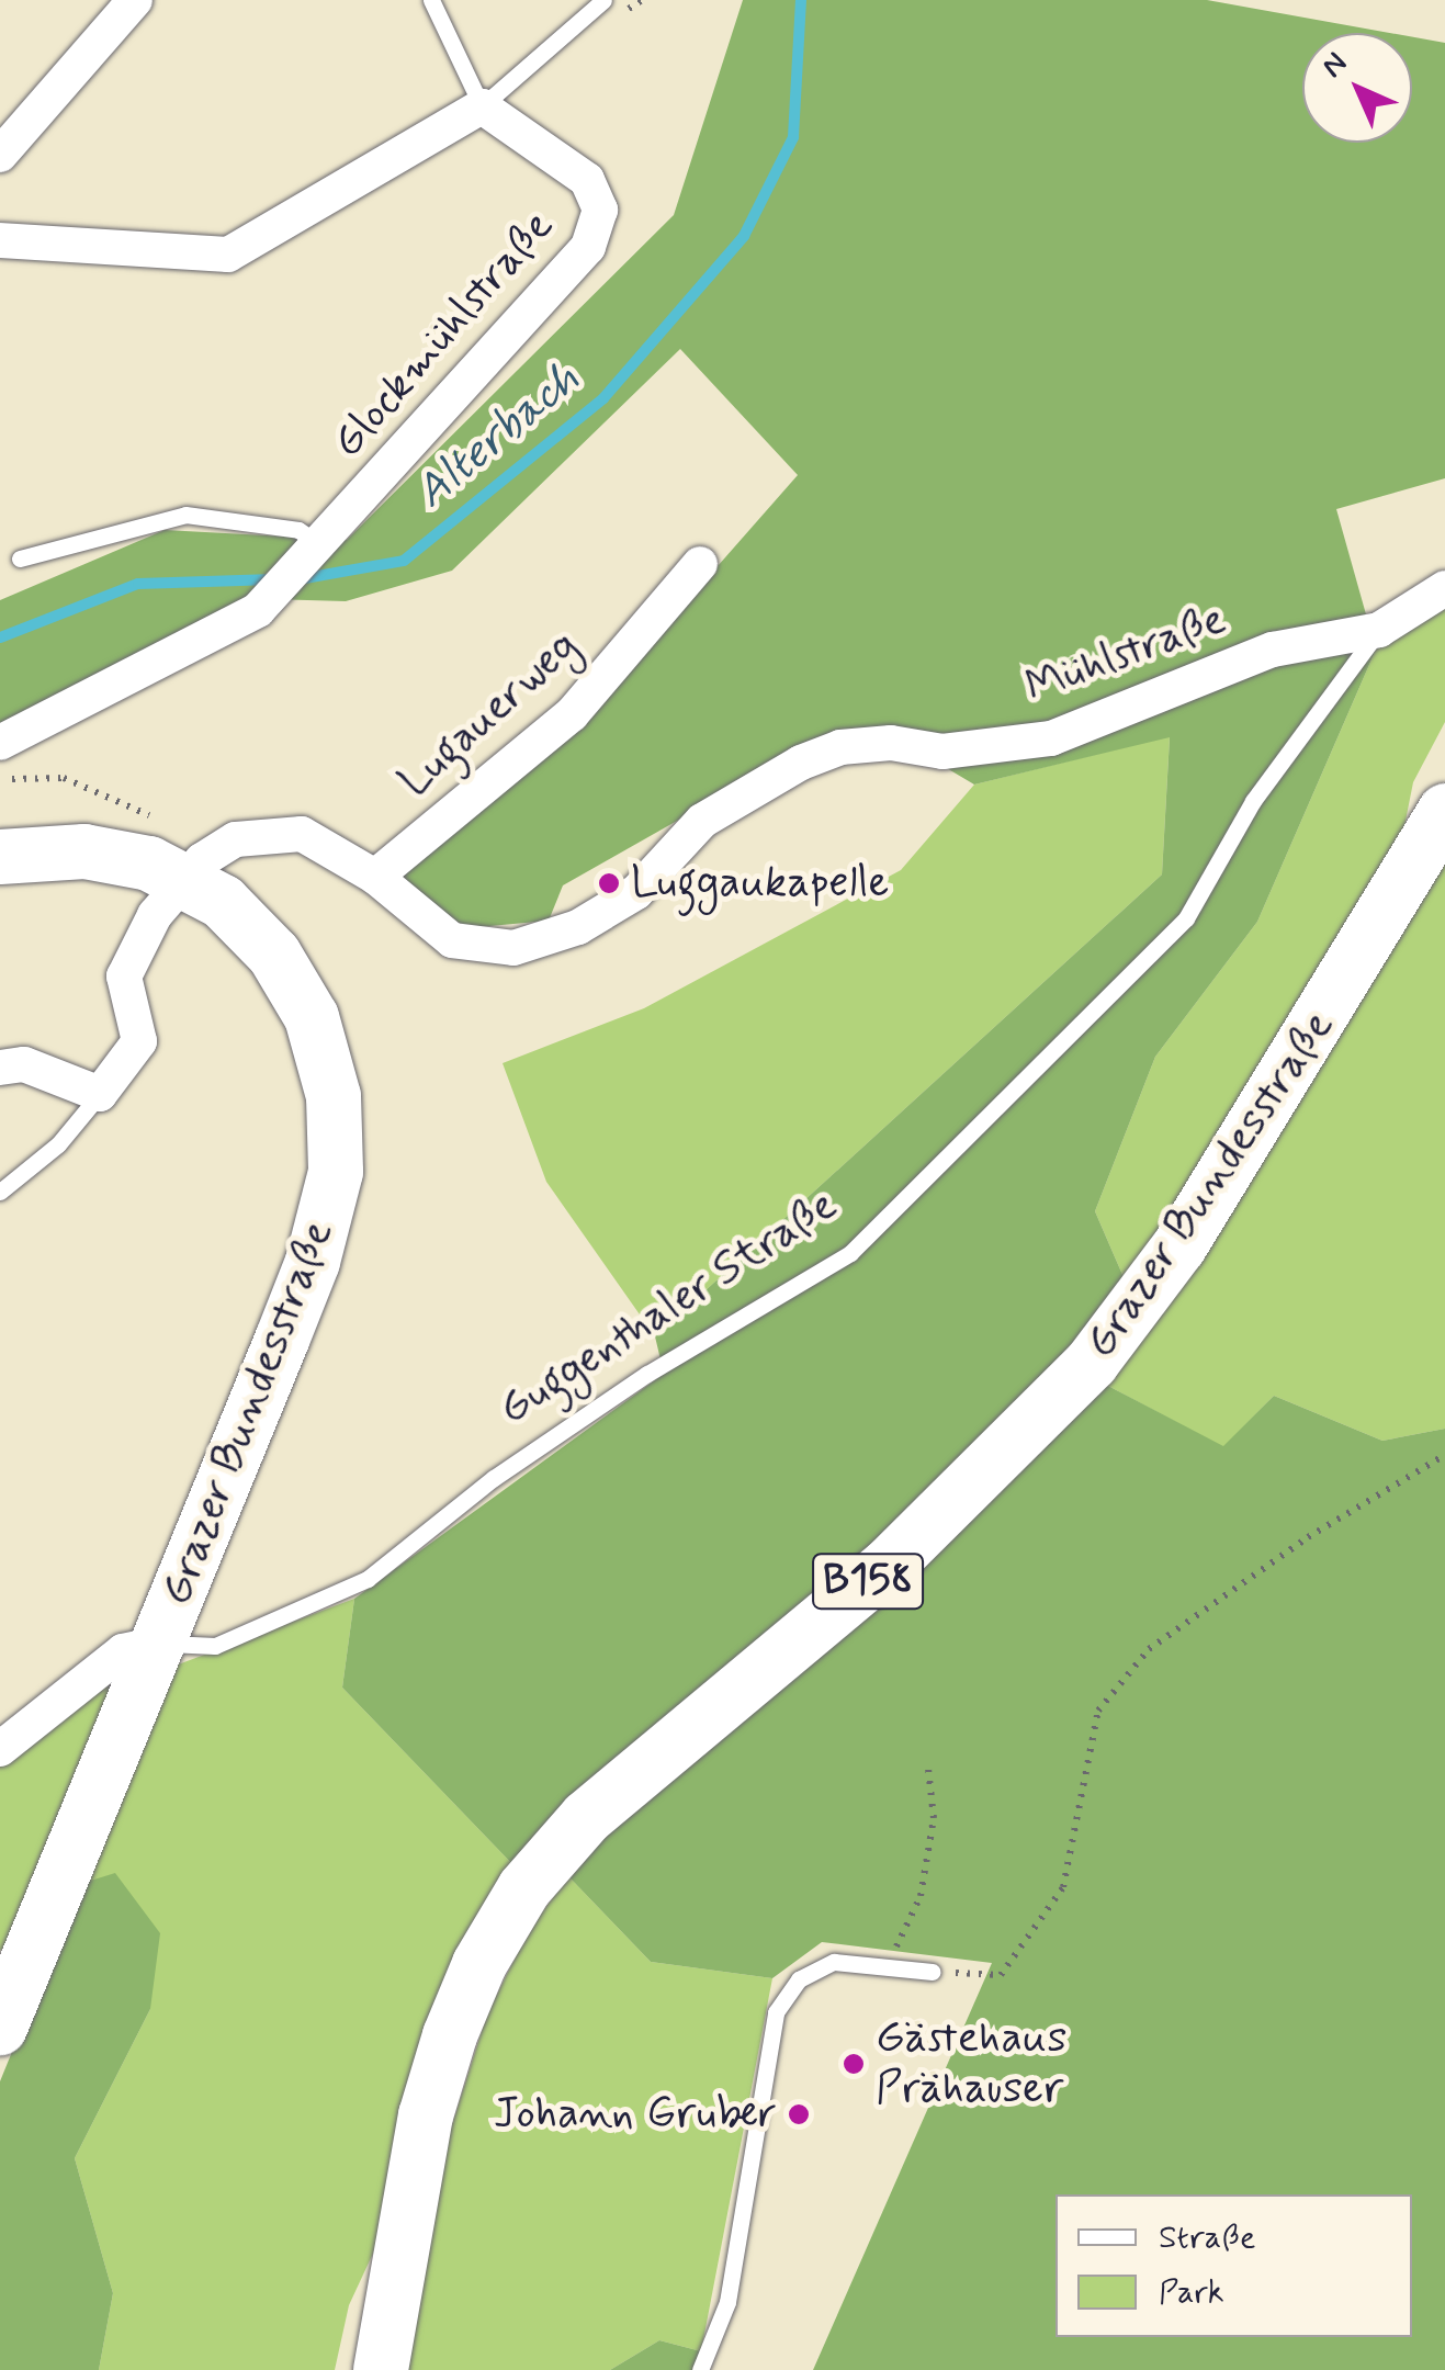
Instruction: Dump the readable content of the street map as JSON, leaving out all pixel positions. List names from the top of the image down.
{
  "streets": {
    "main road": ["Grazer Bundesstraße", "B158"],
    "street": [
      "Glockmühlstraße",
      "Mühlstraße",
      "Lugauerweg",
      "Guggenthaler Straße"
    ]
  },
  "crossings": [
    ["Mühlstraße", "Lugauerweg"],
    ["Mühlstraße", "Grazer Bundesstraße"],
    ["Mühlstraße", "Guggenthaler Straße"],
    ["Grazer Bundesstraße", "Guggenthaler Straße"]
  ],
  "water": ["Alterbach"],
  "places": ["Luggaukapelle", "Gästehaus Prähauser", "Johann Gruber"],
  "legend": ["Straße", "Park"],
  "north": "top left"
}
